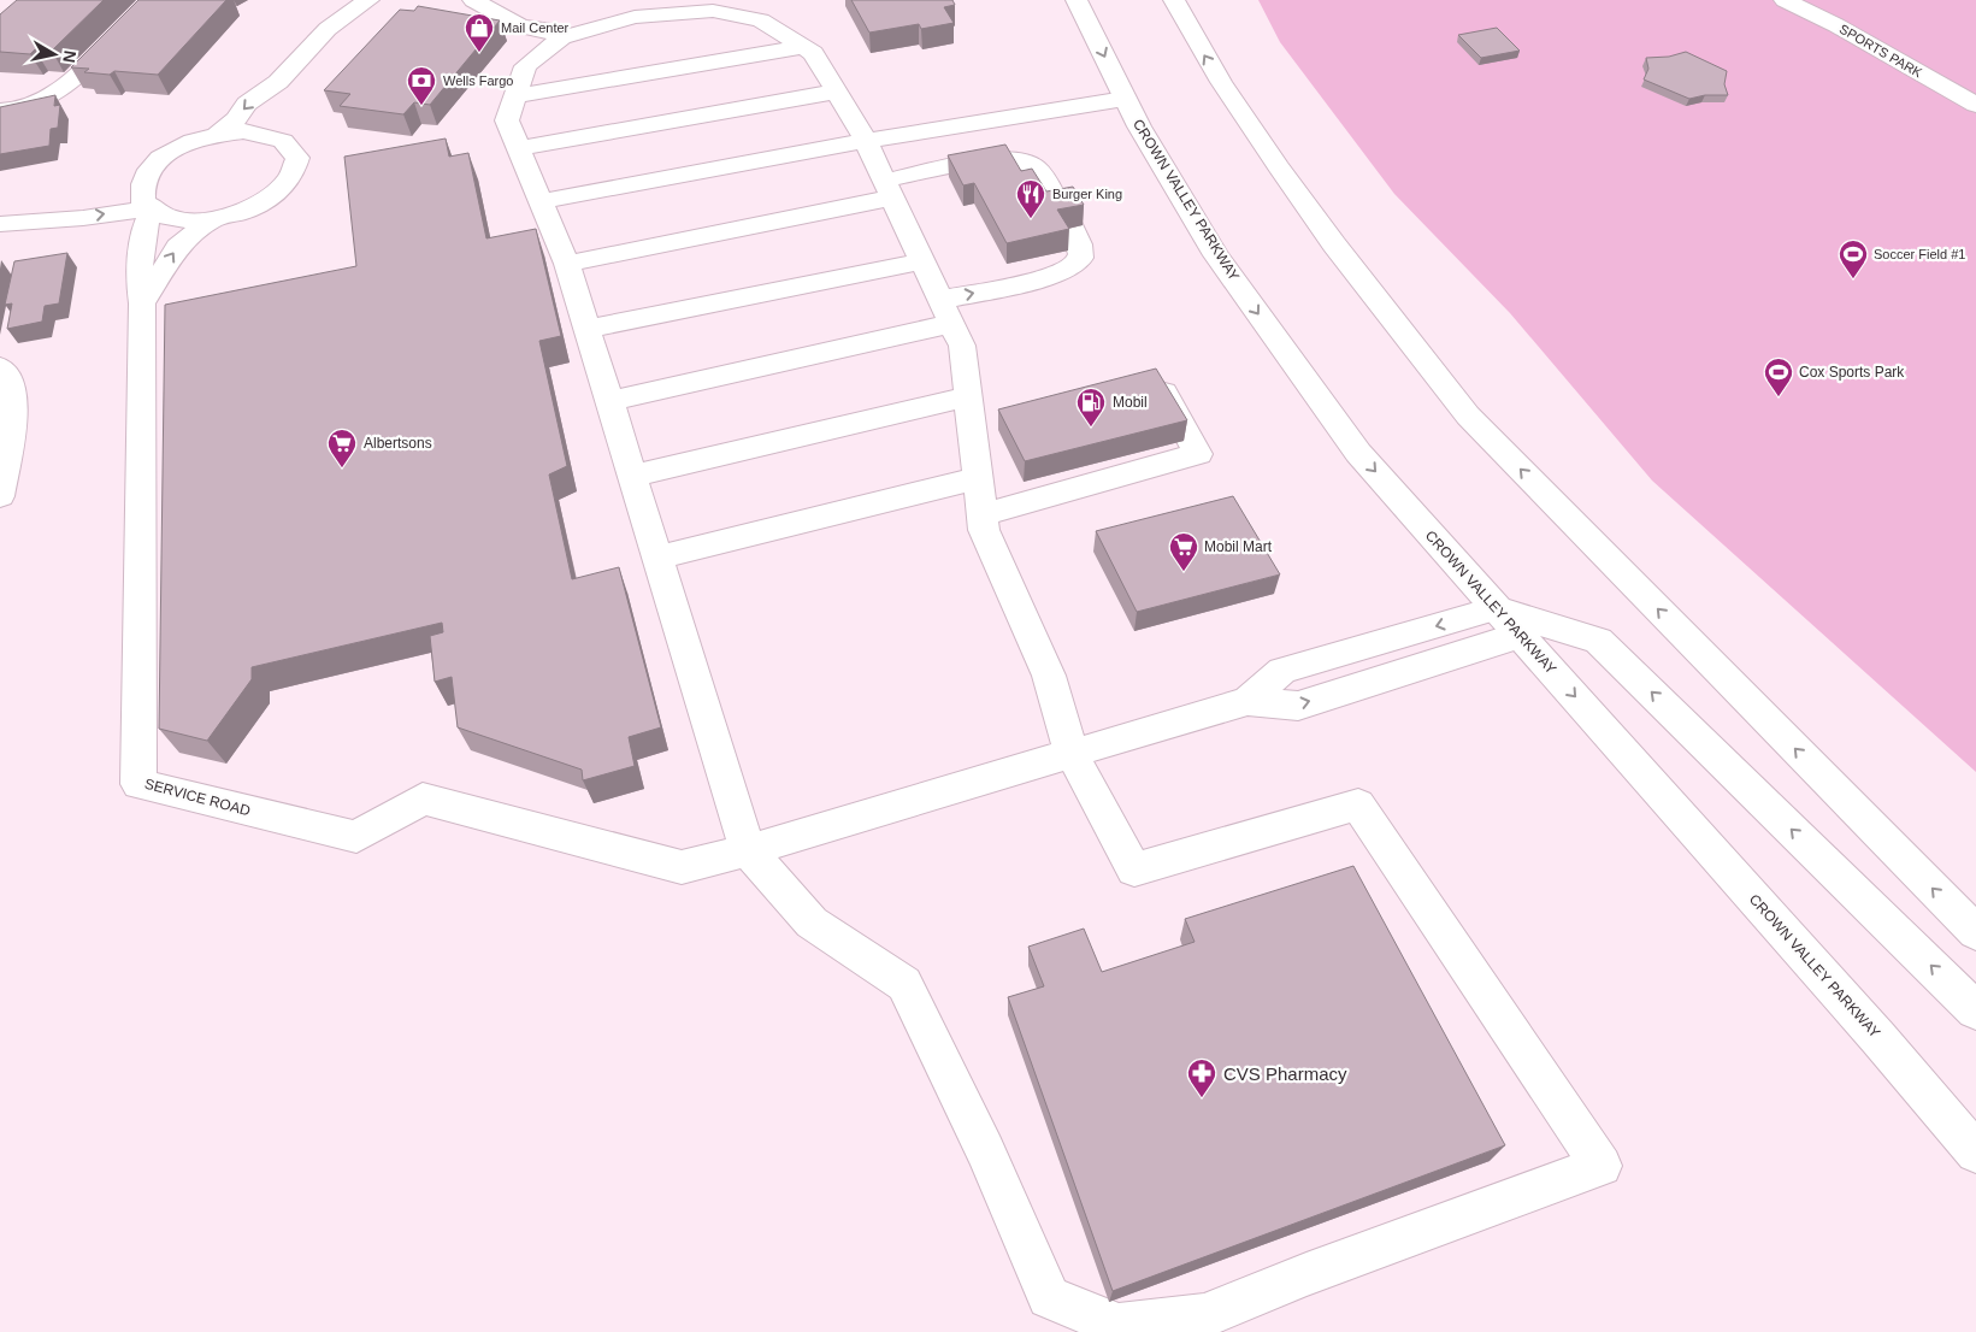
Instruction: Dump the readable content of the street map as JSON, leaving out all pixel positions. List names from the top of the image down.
{
  "streets": {
    "main road": ["SPORTS PARK", "CROWN VALLEY PARKWAY", "SERVICE ROAD"]
  },
  "places": {
    "shop": ["Mail Center"],
    "bank": ["Wells Fargo"],
    "restaurant": ["Burger King"],
    "sports": ["Soccer Field #1", "Cox Sports Park"],
    "fuel station": ["Mobil"],
    "supermarket": ["Albertsons", "Mobil Mart"],
    "pharmacy": ["CVS Pharmacy"]
  },
  "north": "right"
}
